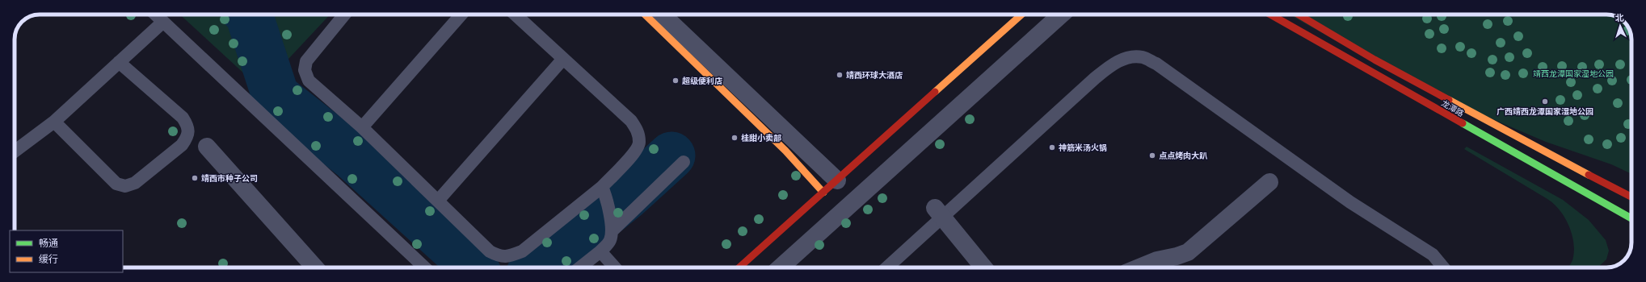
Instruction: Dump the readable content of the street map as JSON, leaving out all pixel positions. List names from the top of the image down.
{
  "streets": {
    "main road": ["龙潭路"]
  },
  "parks": ["靖西龙潭国家湿地公园"],
  "places": [
    "靖西环球大酒店",
    "超级便利店",
    "广西靖西龙潭国家湿地公园",
    "桂甜小卖部",
    "神筋米汤火锅",
    "点点烤肉大趴",
    "靖西市种子公司"
  ],
  "legend": ["畅通", "缓行"],
  "north": "top"
}
